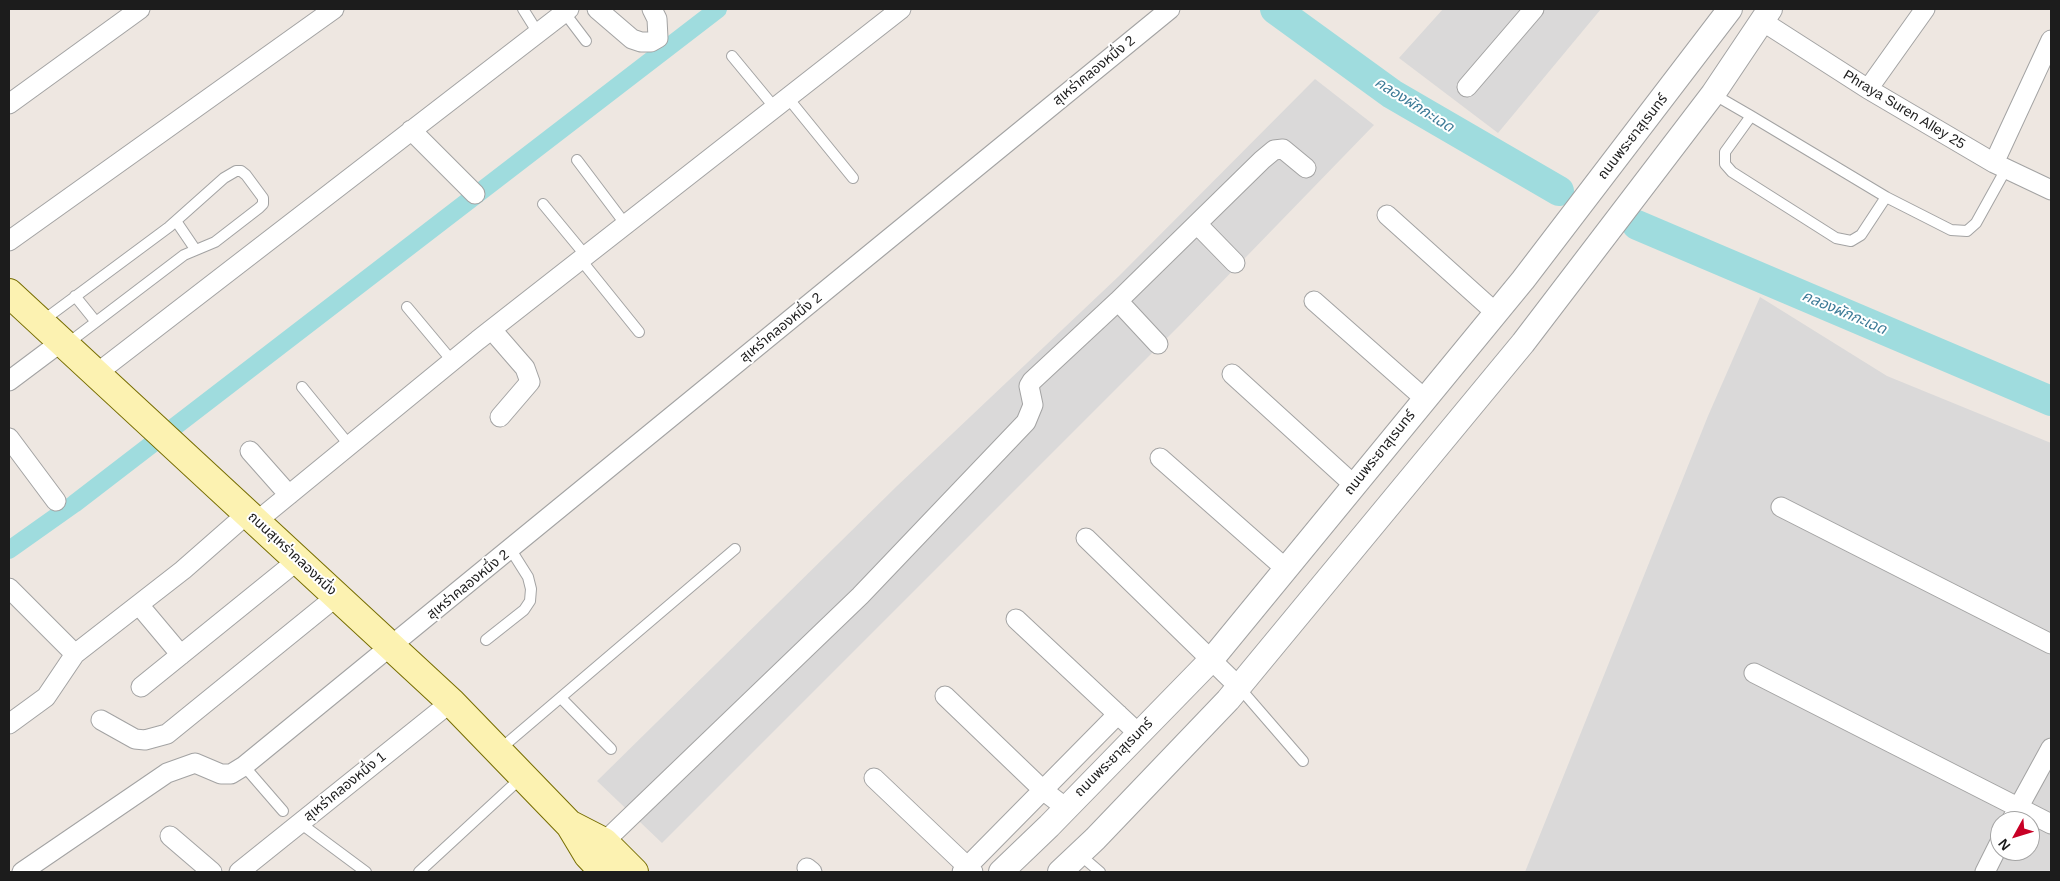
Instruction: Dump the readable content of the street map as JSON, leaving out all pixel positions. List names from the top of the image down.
{
  "streets": {
    "main road": ["ถนนสุเหร่าคลองหนึ่ง"],
    "street": [
      "สุเหร่าคลองหนึ่ง 2",
      "Phraya Suren Alley 25",
      "ถนนพระยาสุเรนทร์",
      "สุเหร่าคลองหนึ่ง 1"
    ]
  },
  "crossings": [
    ["สุเหร่าคลองหนึ่ง 2", "ถนนสุเหร่าคลองหนึ่ง"],
    ["ถนนสุเหร่าคลองหนึ่ง", "สุเหร่าคลองหนึ่ง 1"]
  ],
  "water": ["คลองผักกะเฉด"],
  "north": "bottom left"
}
